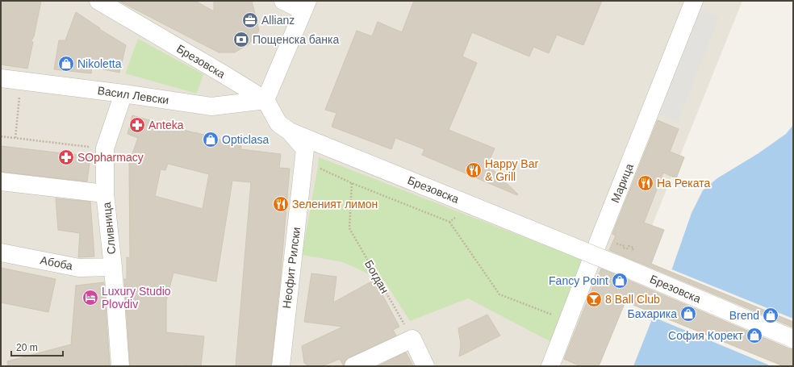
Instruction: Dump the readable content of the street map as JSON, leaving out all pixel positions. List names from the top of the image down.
{
  "streets": {
    "street": [
      "Брезовска",
      "Васил Левски",
      "Марица",
      "Сливница",
      "Абоба",
      "Неофит Рилски"
    ],
    "path": ["Богдан"]
  },
  "crossings": [
    ["Брезовска", "Васил Левски"],
    ["Брезовска", "Неофит Рилски"],
    ["Васил Левски", "Сливница"],
    ["Сливница", "Абоба"]
  ],
  "places": {
    "office": ["Allianz"],
    "bank": ["Пощенска банка"],
    "shop": [
      "Nikoletta",
      "Opticlasa",
      "Fancy Point",
      "Бахарика",
      "Brend",
      "София Корект"
    ],
    "pharmacy": ["Anteka", "SOpharmacy"],
    "restaurant": ["Happy Bar & Grill", "На Реката", "Зеленият лимон"],
    "hotel": ["Luxury Studio Plovdiv"],
    "bar": ["8 Ball Club"]
  },
  "scale_bar": "20 m"
}
